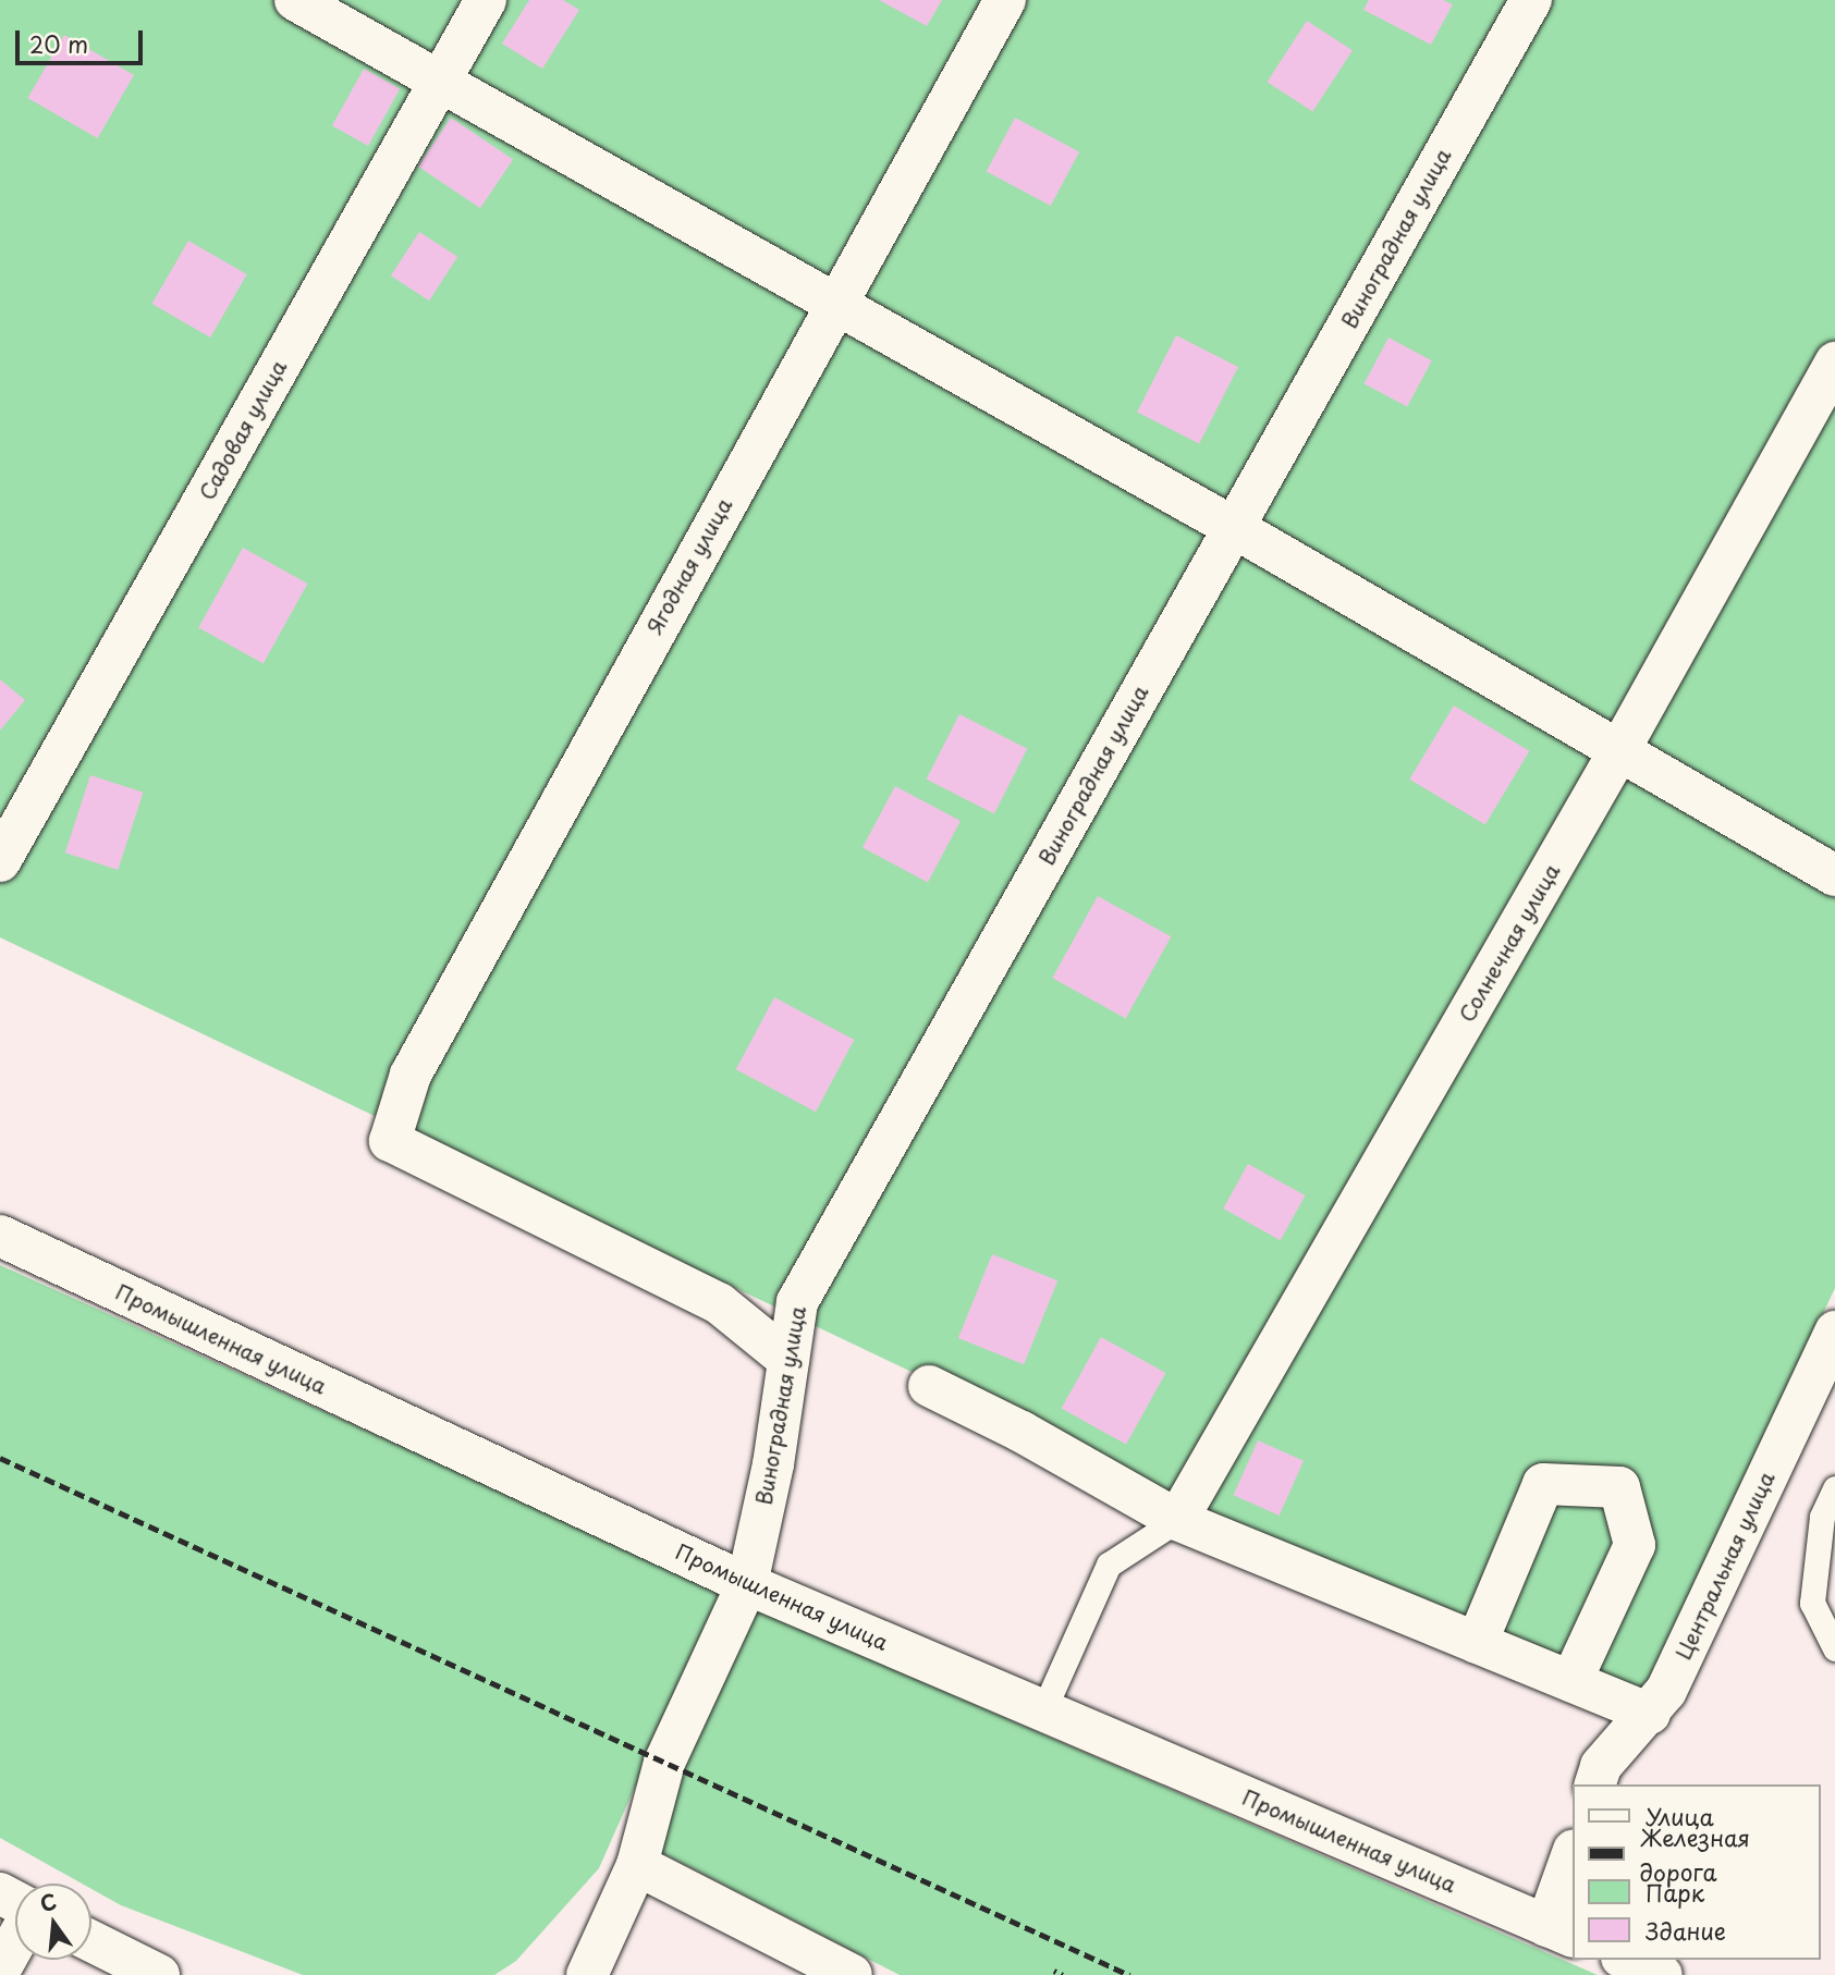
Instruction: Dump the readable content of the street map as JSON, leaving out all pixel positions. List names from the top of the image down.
{
  "streets": {
    "street": [
      "Виноградная улица",
      "Садовая улица",
      "Ягодная улица",
      "Солнечная улица",
      "Промышленная улица",
      "Центральная улица"
    ]
  },
  "crossings": [
    ["Виноградная улица", "Ягодная улица"],
    ["Виноградная улица", "Промышленная улица"]
  ],
  "legend": [
    "Улица",
    "Железная дорога",
    "Парк",
    "Здание"
  ],
  "scale_bar": "20 m",
  "north": "top"
}
